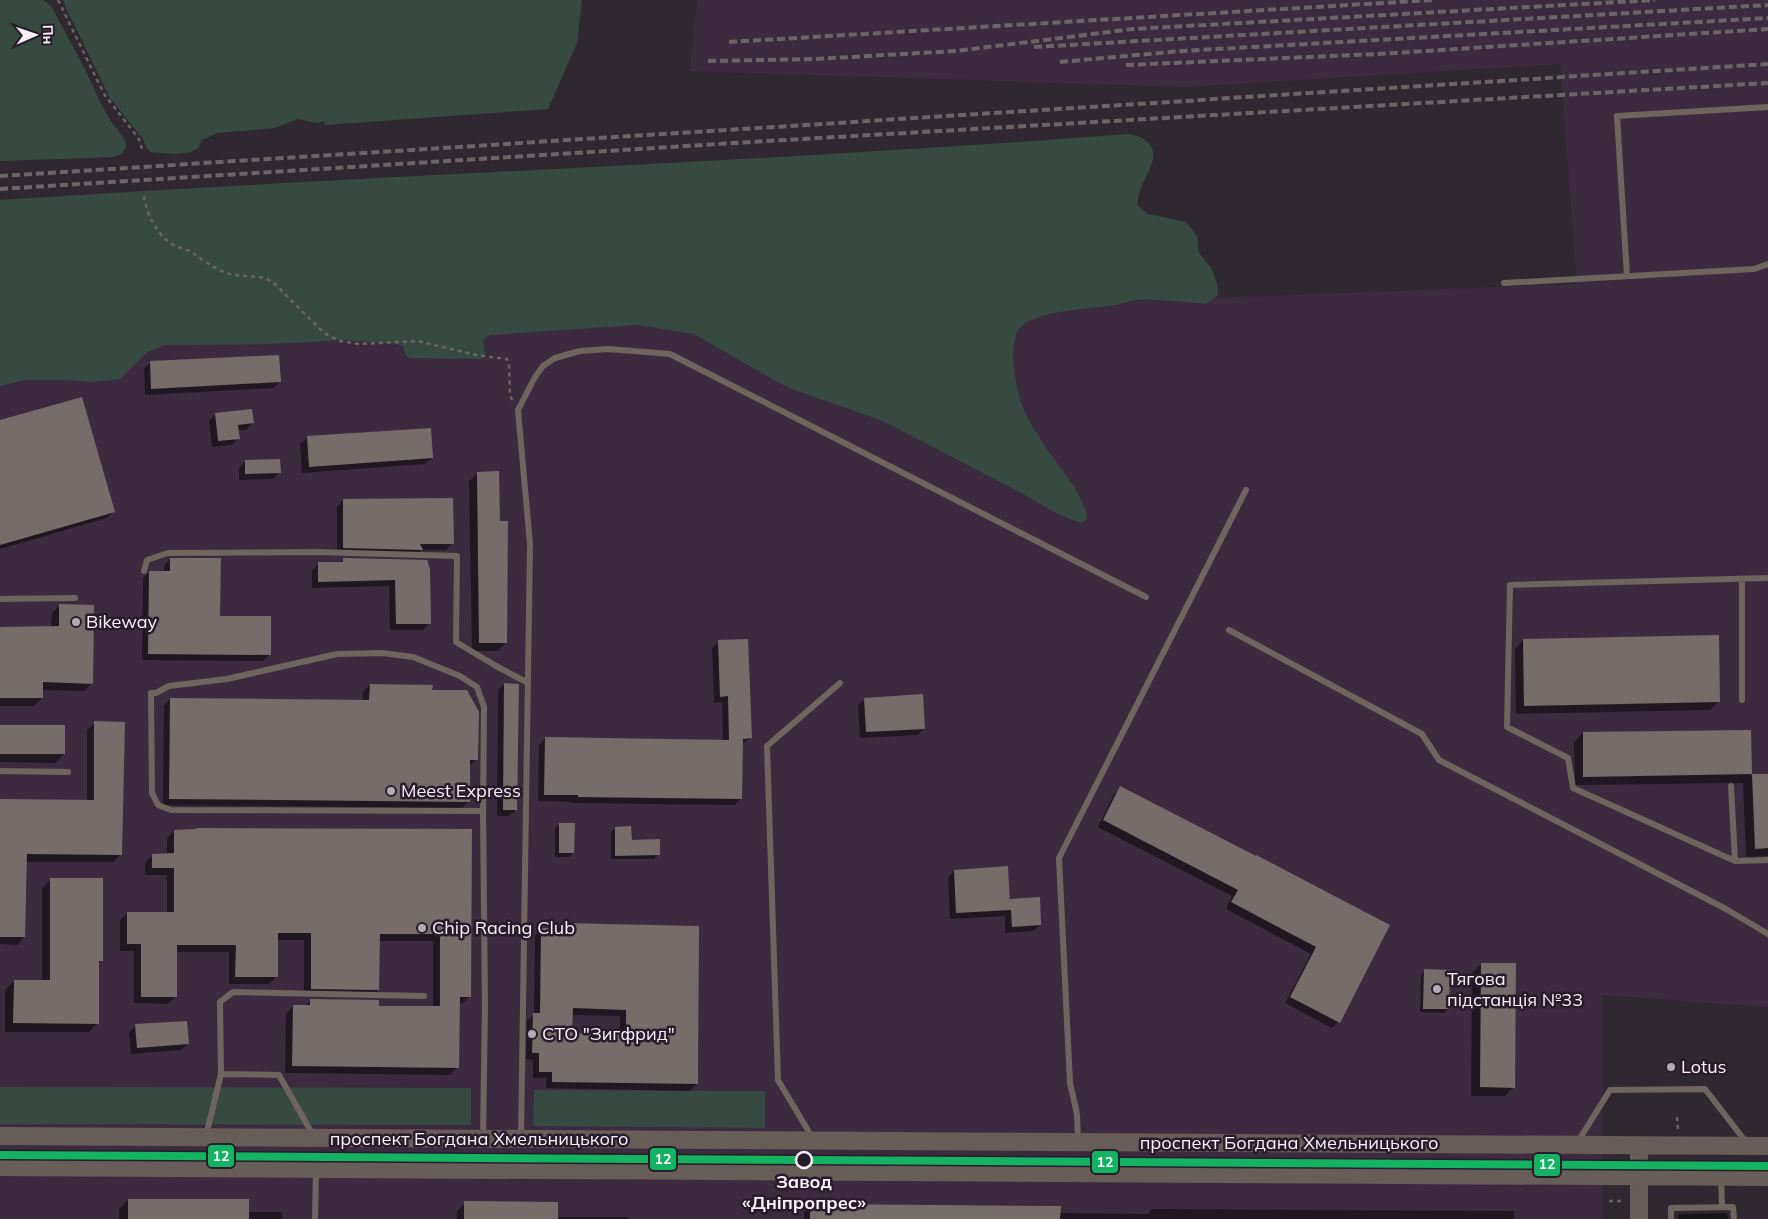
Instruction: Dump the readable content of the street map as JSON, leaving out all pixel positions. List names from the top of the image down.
{
  "streets": {
    "main road": ["проспект Богдана Хмельницького"]
  },
  "places": [
    "Bikeway",
    "Meest Express",
    "Chip Racing Club",
    "Тягова пiдстанцiя №33",
    "СТО \"Зигфрид\"",
    "Lotus",
    "Завод «Дніпропрес»"
  ],
  "lines": ["transit line 12"],
  "north": "right"
}
